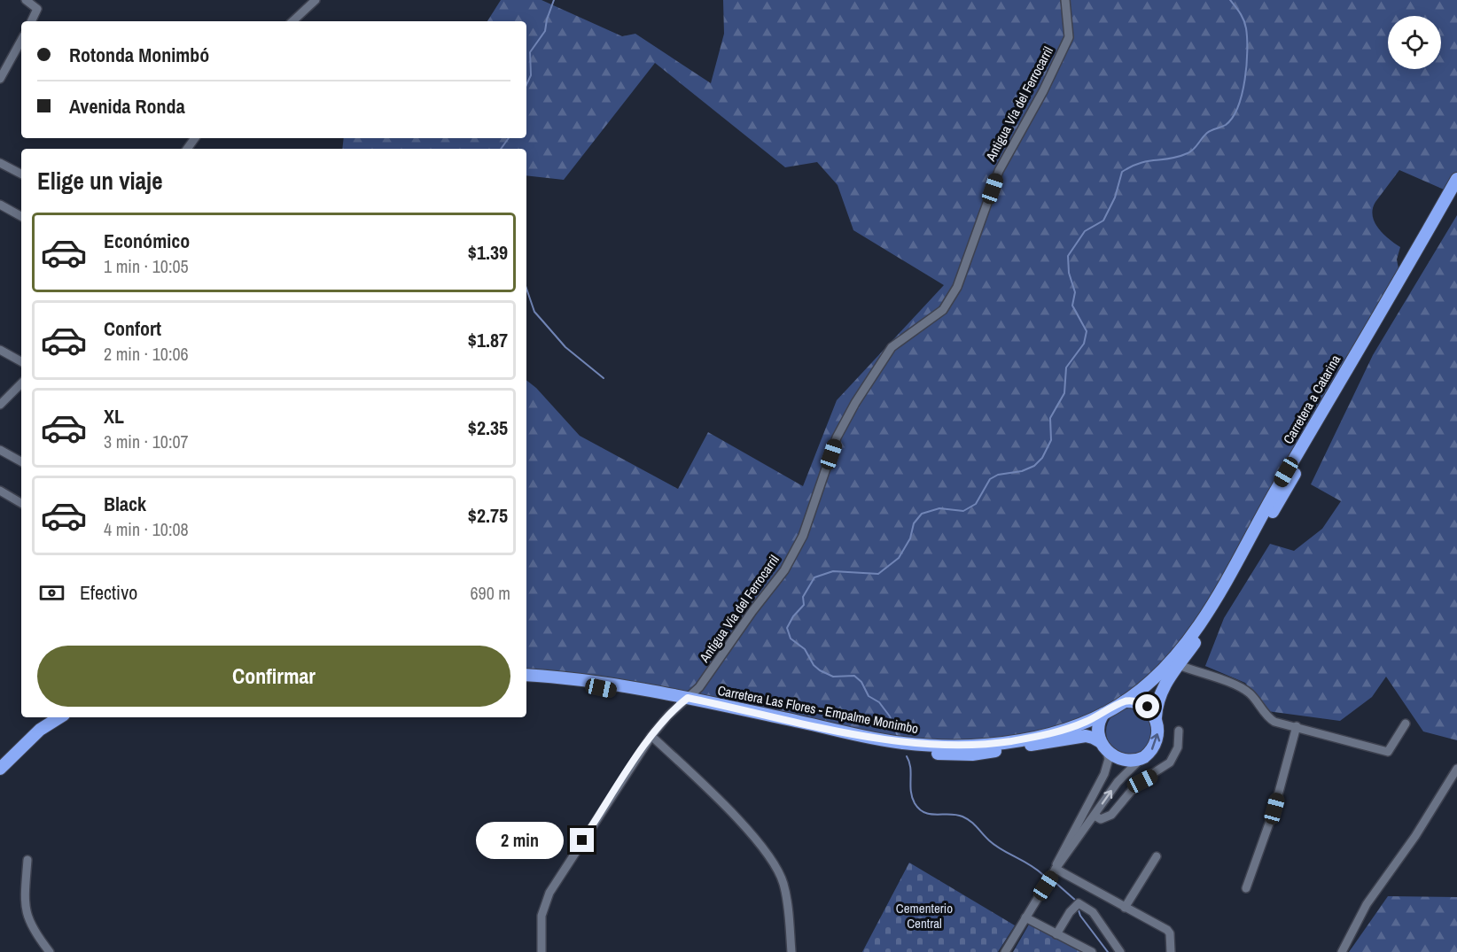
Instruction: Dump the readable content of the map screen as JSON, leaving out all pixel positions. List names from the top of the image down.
{
  "streets": {
    "highway": ["Carretera a Catarina", "Carretera Las Flores - Empalme Monimbo"],
    "street": ["Antigua Vía del Ferrocarril"]
  },
  "crossings": [
    ["Antigua Vía del Ferrocarril", "Carretera Las Flores - Empalme Monimbo"],
    ["Carretera a Catarina", "Carretera Las Flores - Empalme Monimbo"]
  ],
  "parks": ["Cementerio Central"],
  "page": {
    "banner": ["Rotonda Monimbó", "Avenida Ronda"],
    "heading": "Elige un viaje",
    "list": [
      {
        "name": "Económico",
        "note": "1 min · 10:05",
        "value": "$1.39"
      },
      {
        "name": "Confort",
        "note": "2 min · 10:06",
        "value": "$1.87"
      },
      {
        "name": "XL",
        "note": "3 min · 10:07",
        "value": "$2.35"
      },
      {
        "name": "Black",
        "note": "4 min · 10:08",
        "value": "$2.75"
      }
    ],
    "pay": ["Efectivo", "690 m"],
    "buttons": "Confirmar",
    "bubble": "2 min"
  }
}
